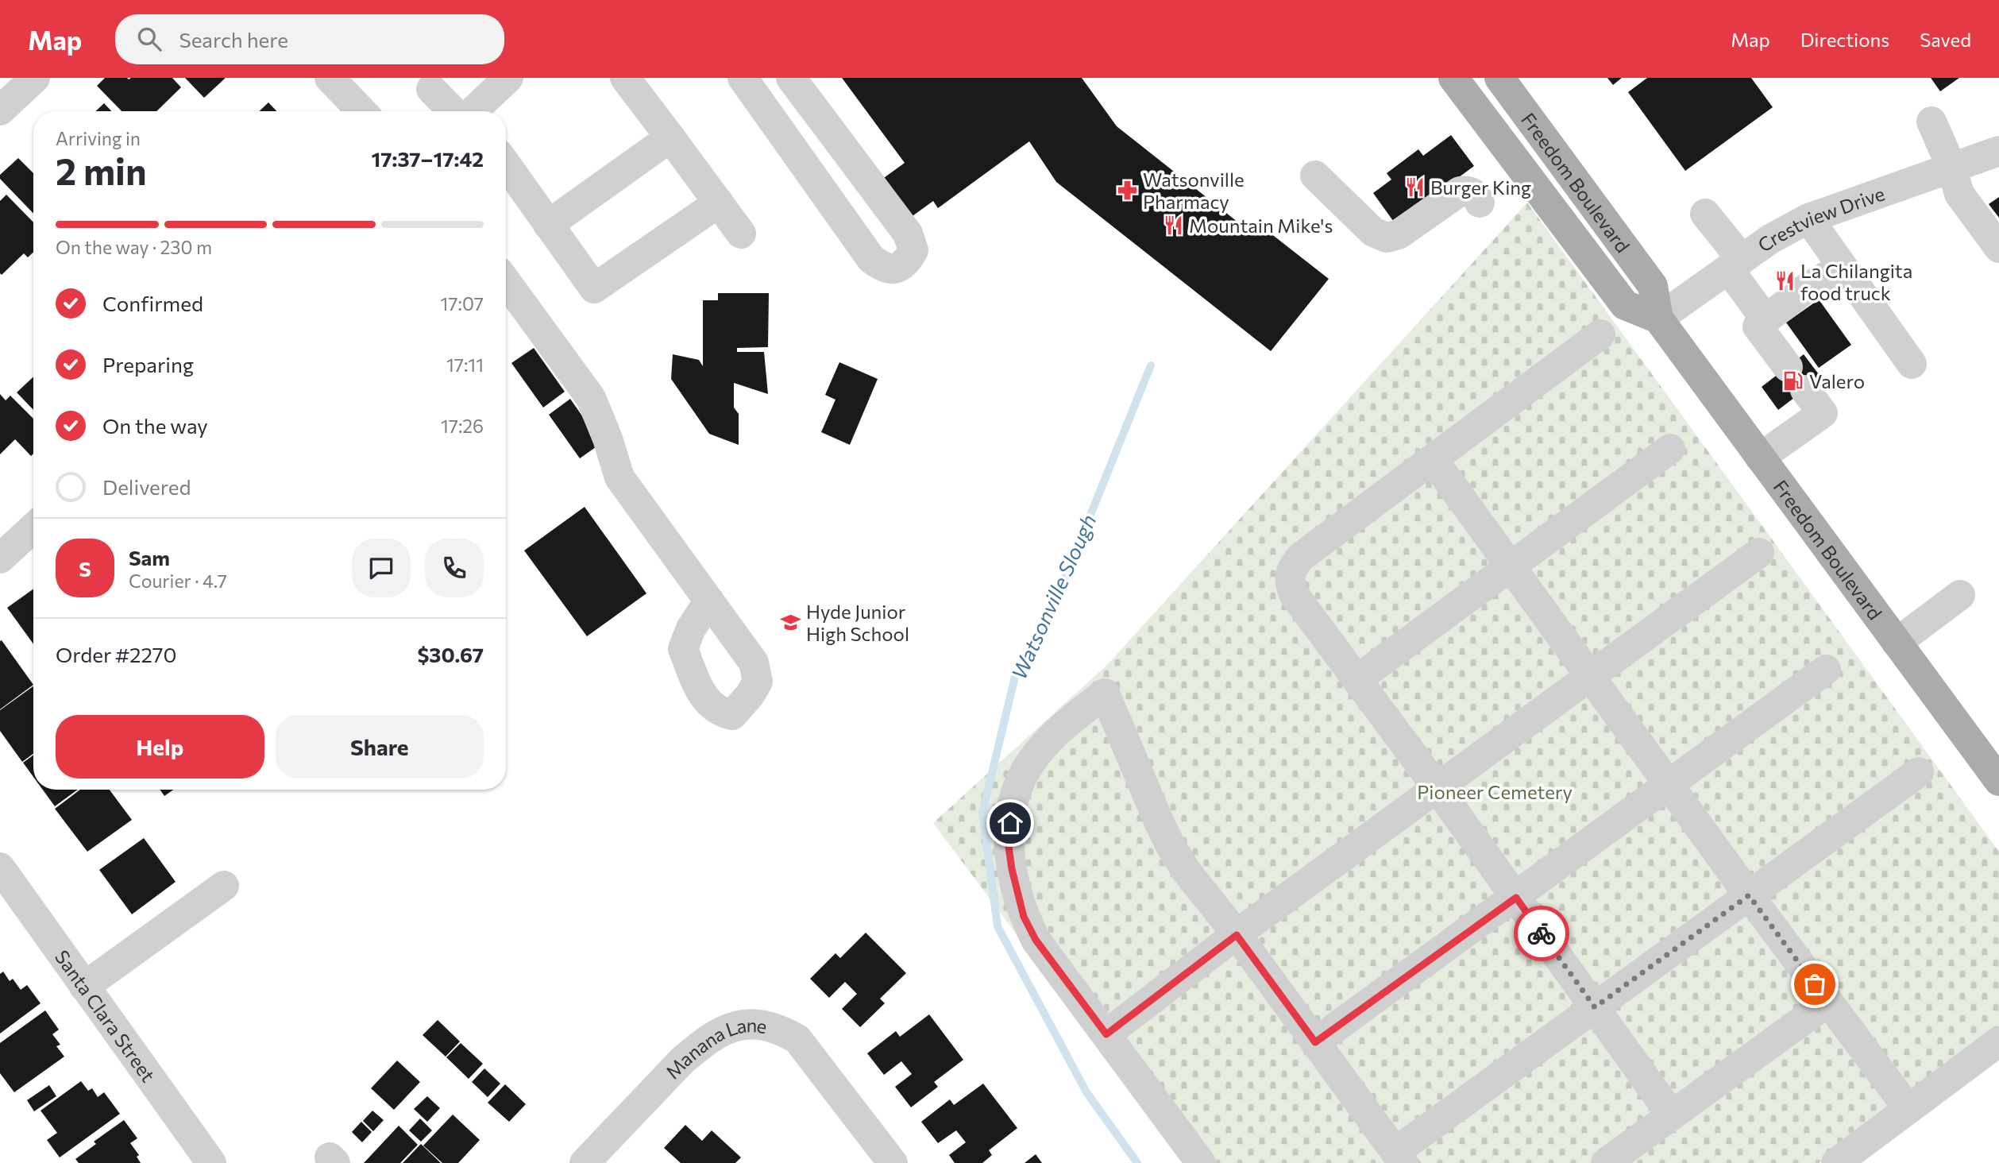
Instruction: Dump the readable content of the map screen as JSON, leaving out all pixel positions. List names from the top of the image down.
{
  "streets": {
    "main road": ["Freedom Boulevard"],
    "street": ["Crestview Drive", "Santa Clara Street", "Manana Lane"]
  },
  "crossings": [
    ["Freedom Boulevard", "Crestview Drive"]
  ],
  "water": ["Watsonville Slough"],
  "parks": ["Pioneer Cemetery"],
  "places": {
    "restaurant": ["Burger King", "Mountain Mike's", "La Chilangita food truck"],
    "pharmacy": ["Watsonville Pharmacy"],
    "fuel station": ["Valero"],
    "school or university": ["Hyde Junior High School"]
  },
  "page": {
    "header": "Map",
    "search": "Search here",
    "nav": ["Map", "Directions", "Saved"],
    "heading": ["2 min", "Arriving in", "17:37–17:42"],
    "panel": [
      "Sam",
      "Courier · 4.7",
      "Order #2270",
      "$30.67"
    ],
    "bar": "On the way · 230 m",
    "list": [
      ["Confirmed", "17:07"],
      ["Preparing", "17:11"],
      ["On the way", "17:26"],
      "Delivered"
    ],
    "round": "S",
    "buttons": ["Help", "Share"]
  }
}
